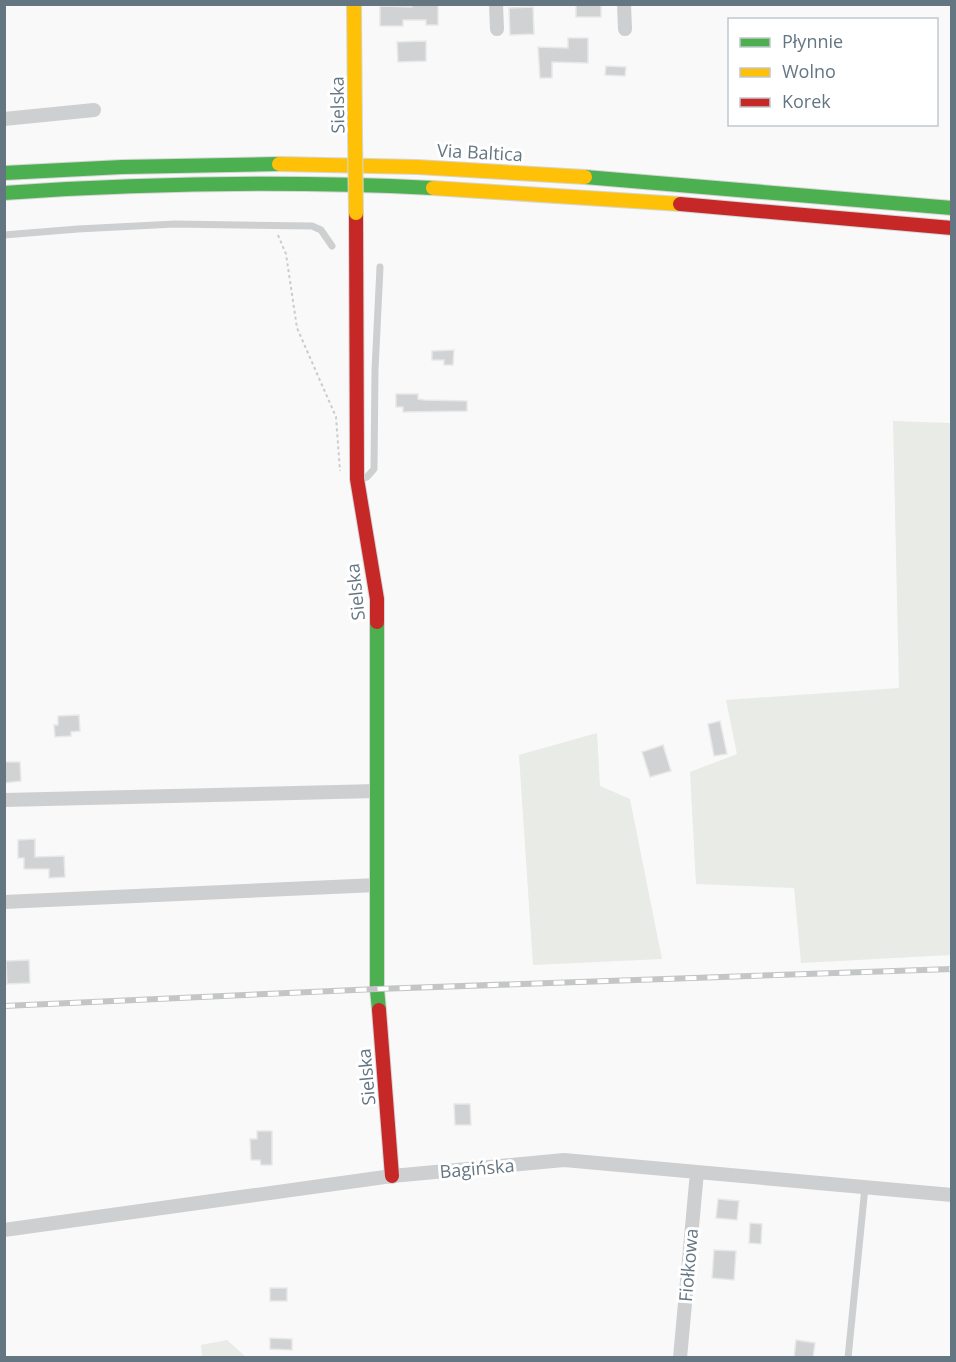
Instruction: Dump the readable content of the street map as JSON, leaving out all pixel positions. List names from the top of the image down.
{
  "streets": {
    "main road": ["Sielska", "Via Baltica"],
    "street": ["Bagińska", "Fiołkowa"]
  },
  "crossings": [
    ["Sielska", "Bagińska"],
    ["Bagińska", "Fiołkowa"]
  ],
  "legend": ["Płynnie", "Wolno", "Korek"]
}
